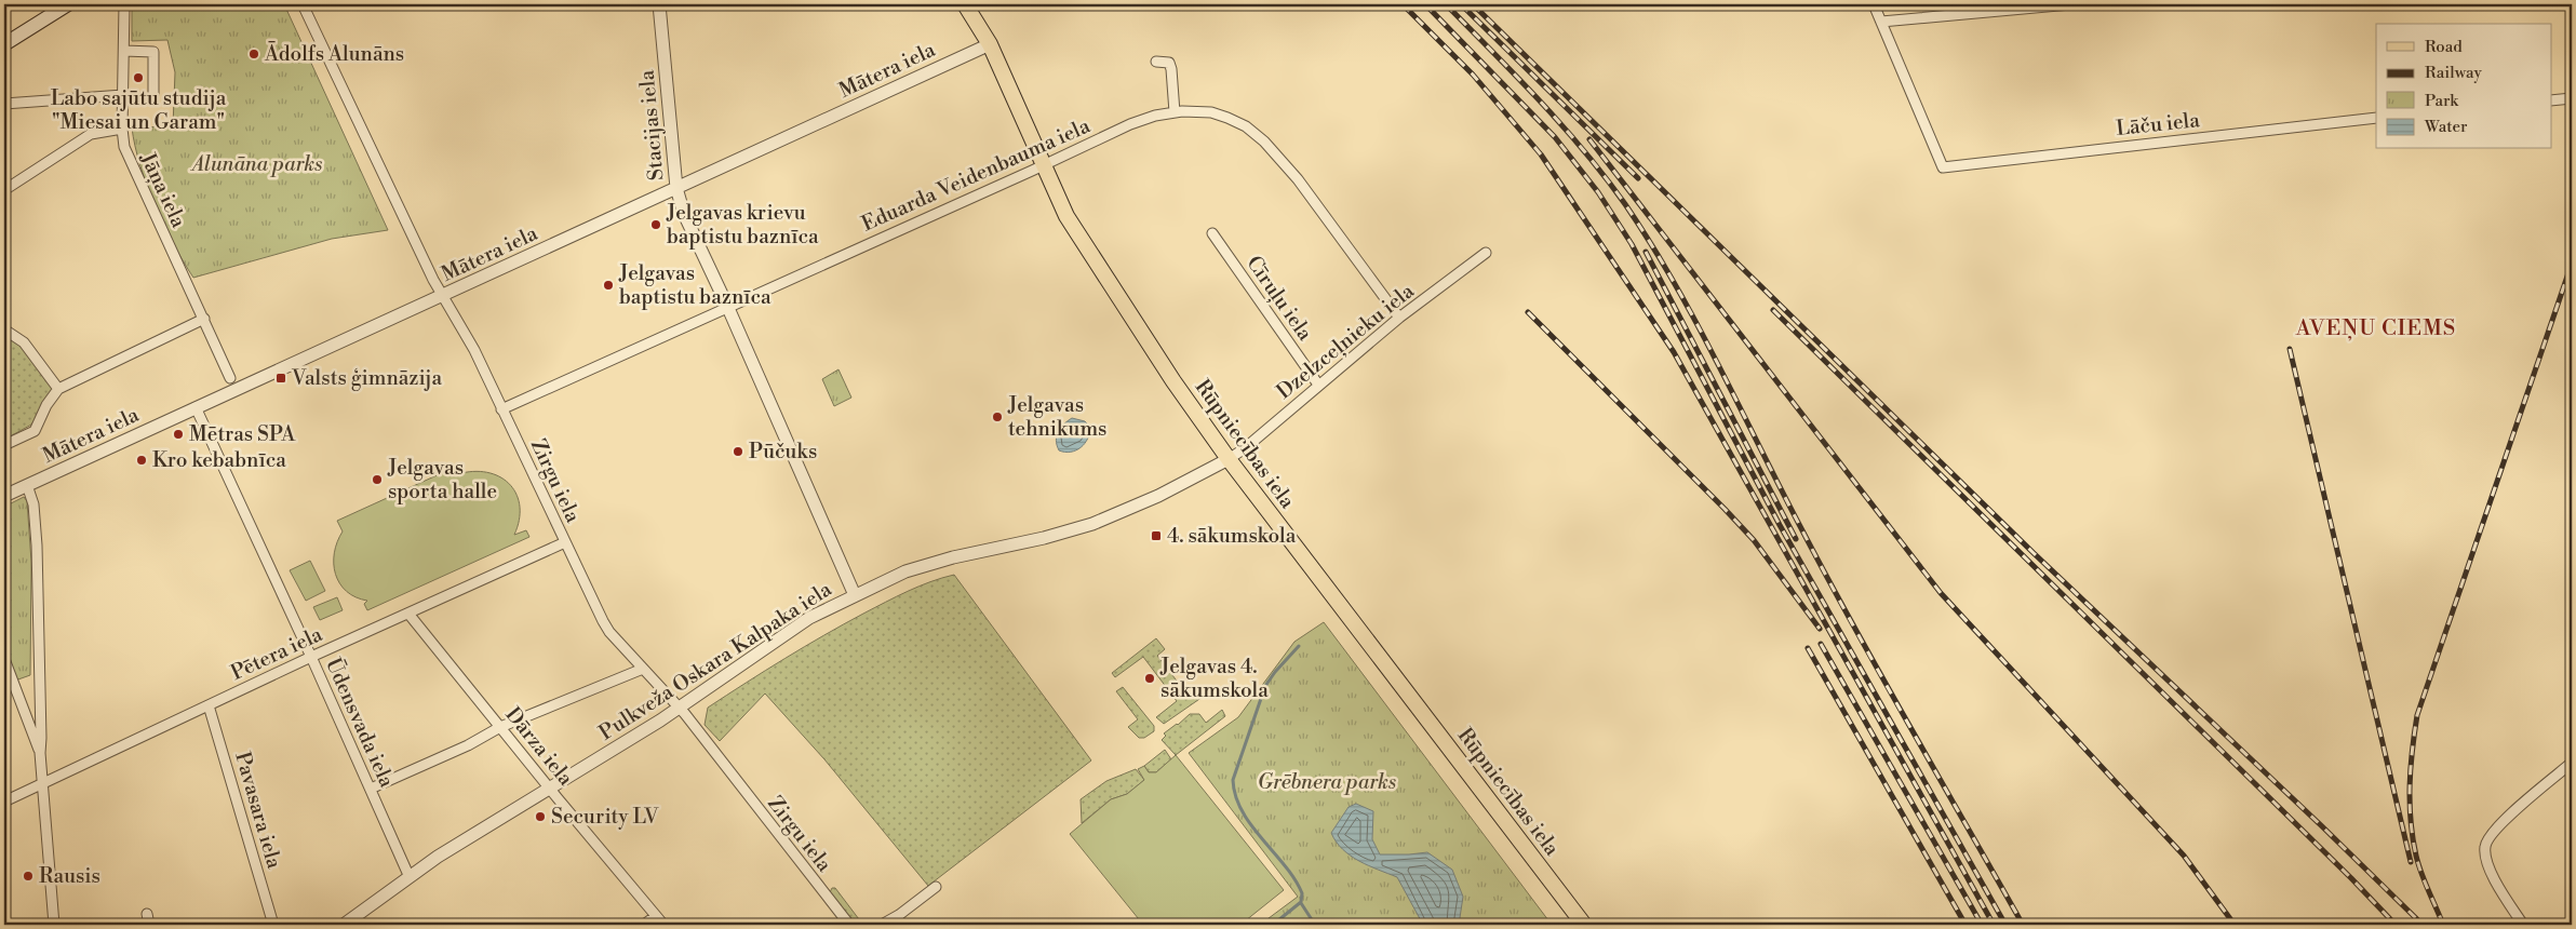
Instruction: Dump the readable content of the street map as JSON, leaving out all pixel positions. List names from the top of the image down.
{
  "streets": {
    "main road": ["Rūpniecības iela"],
    "street": [
      "Mātera iela",
      "Lāču iela",
      "Stacijas iela",
      "Eduarda Veidenbauma iela",
      "Jāņa iela",
      "Cīruļu iela",
      "Dzelzceļnieku iela",
      "Zirgu iela",
      "Pētera iela",
      "Pulkveža Oskara Kalpaka iela",
      "Ūdensvada iela",
      "Dārza iela",
      "Pavasara iela"
    ]
  },
  "crossings": [
    ["Mātera iela", "Stacijas iela"],
    ["Mātera iela", "Rūpniecības iela"],
    ["Mātera iela", "Zirgu iela"],
    ["Mātera iela", "Ūdensvada iela"],
    ["Stacijas iela", "Eduarda Veidenbauma iela"],
    ["Stacijas iela", "Pulkveža Oskara Kalpaka iela"],
    ["Eduarda Veidenbauma iela", "Dzelzceļnieku iela"],
    ["Eduarda Veidenbauma iela", "Rūpniecības iela"],
    ["Eduarda Veidenbauma iela", "Zirgu iela"],
    ["Cīruļu iela", "Dzelzceļnieku iela"],
    ["Dzelzceļnieku iela", "Rūpniecības iela"],
    ["Dzelzceļnieku iela", "Pulkveža Oskara Kalpaka iela"],
    ["Rūpniecības iela", "Pulkveža Oskara Kalpaka iela"],
    ["Zirgu iela", "Pētera iela"],
    ["Zirgu iela", "Pulkveža Oskara Kalpaka iela"],
    ["Pētera iela", "Ūdensvada iela"],
    ["Pētera iela", "Dārza iela"],
    ["Pētera iela", "Pavasara iela"],
    ["Pulkveža Oskara Kalpaka iela", "Ūdensvada iela"],
    ["Pulkveža Oskara Kalpaka iela", "Dārza iela"]
  ],
  "districts": ["AVEŅU CIEMS"],
  "parks": ["Alunāna parks", "Grēbnera parks"],
  "places": {
    "other": [
      "Ādolfs Alunāns",
      "Labo sajūtu studija \"Miesai un Garam\"",
      "Jelgavas krievu baptistu baznīca",
      "Jelgavas baptistu baznīca",
      "Jelgavas tehnikums",
      "Mētras SPA",
      "Pūčuks",
      "Kro kebabnīca",
      "Jelgavas sporta halle",
      "Jelgavas 4. sākumskola",
      "Security LV",
      "Rausis"
    ],
    "transit": ["Valsts ģimnāzija", "4. sākumskola"]
  },
  "legend": [
    "Road",
    "Railway",
    "Park",
    "Water"
  ]
}
